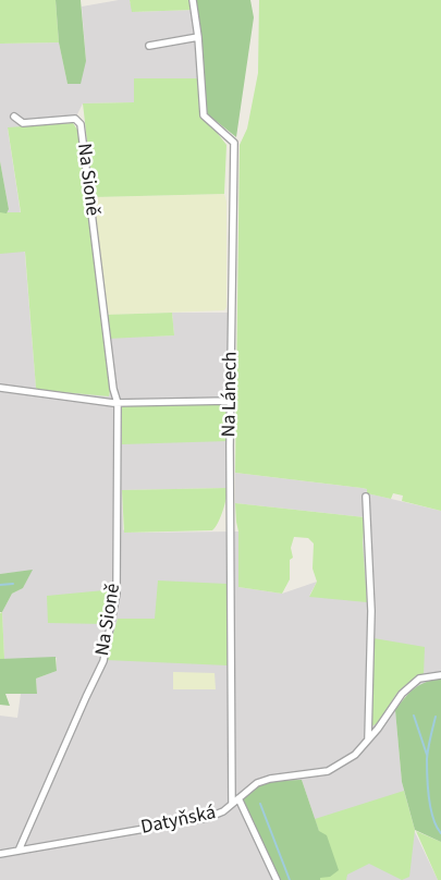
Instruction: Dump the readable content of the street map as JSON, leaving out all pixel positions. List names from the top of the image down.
{
  "streets": {
    "street": ["Na Sioně", "Na Lánech", "Datyňská"]
  },
  "crossings": [
    ["Na Sioně", "Datyňská"],
    ["Na Lánech", "Datyňská"]
  ]
}
